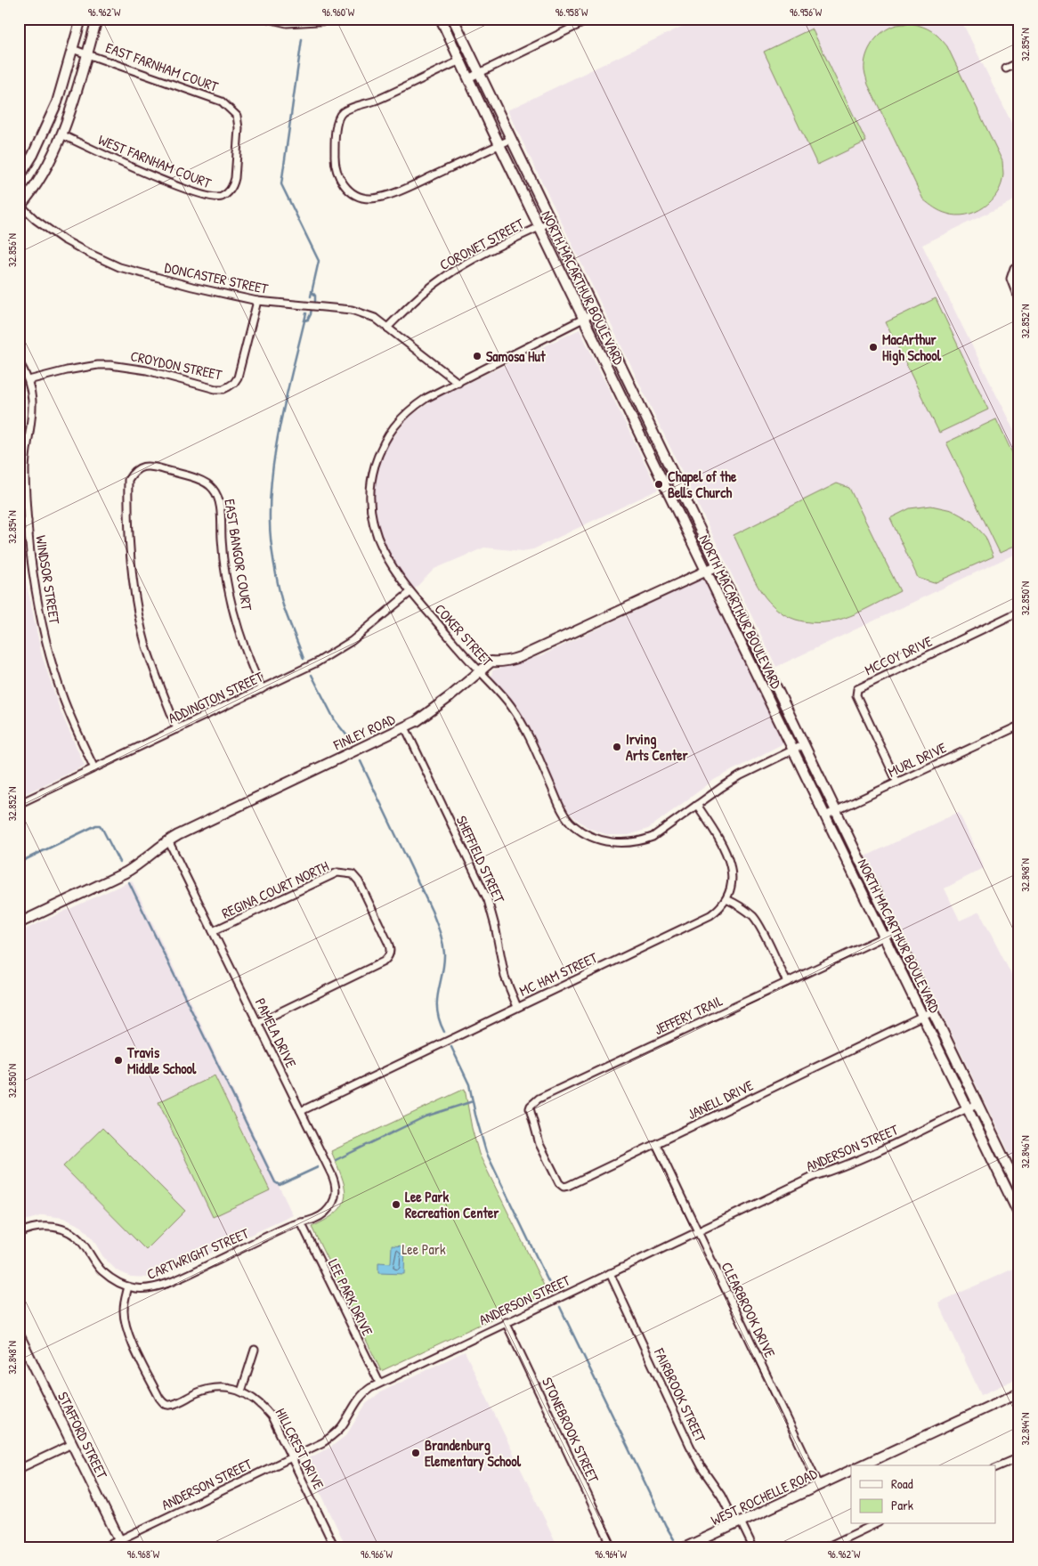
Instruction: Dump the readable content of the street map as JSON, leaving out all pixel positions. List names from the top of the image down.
{
  "streets": {
    "main road": [
      "NORTH MACARTHUR BOULEVARD",
      "FINLEY ROAD",
      "STAFFORD STREET",
      "WEST ROCHELLE ROAD"
    ],
    "street": [
      "EAST FARNHAM COURT",
      "WEST FARNHAM COURT",
      "CORONET STREET",
      "DONCASTER STREET",
      "CROYDON STREET",
      "EAST BANGOR COURT",
      "WINDSOR STREET",
      "COKER STREET",
      "MCCOY DRIVE",
      "ADDINGTON STREET",
      "MURL DRIVE",
      "SHEFFIELD STREET",
      "REGINA COURT NORTH",
      "MC HAM STREET",
      "JEFFERY TRAIL",
      "PAMELA DRIVE",
      "JANELL DRIVE",
      "ANDERSON STREET",
      "CARTWRIGHT STREET",
      "LEE PARK DRIVE",
      "CLEARBROOK DRIVE",
      "FAIRBROOK STREET",
      "STONEBROOK STREET",
      "HILLCREST DRIVE"
    ]
  },
  "crossings": [
    ["EAST FARNHAM COURT", "WEST FARNHAM COURT"],
    ["CORONET STREET", "DONCASTER STREET"],
    ["CORONET STREET", "NORTH MACARTHUR BOULEVARD"],
    ["DONCASTER STREET", "CROYDON STREET"],
    ["DONCASTER STREET", "COKER STREET"],
    ["NORTH MACARTHUR BOULEVARD", "COKER STREET"],
    ["NORTH MACARTHUR BOULEVARD", "FINLEY ROAD"],
    ["NORTH MACARTHUR BOULEVARD", "MURL DRIVE"],
    ["NORTH MACARTHUR BOULEVARD", "JEFFERY TRAIL"],
    ["NORTH MACARTHUR BOULEVARD", "JANELL DRIVE"],
    ["NORTH MACARTHUR BOULEVARD", "ANDERSON STREET"],
    ["CROYDON STREET", "WINDSOR STREET"],
    ["EAST BANGOR COURT", "ADDINGTON STREET"],
    ["WINDSOR STREET", "ADDINGTON STREET"],
    ["COKER STREET", "ADDINGTON STREET"],
    ["COKER STREET", "FINLEY ROAD"],
    ["COKER STREET", "MC HAM STREET"],
    ["MCCOY DRIVE", "MURL DRIVE"],
    ["FINLEY ROAD", "SHEFFIELD STREET"],
    ["FINLEY ROAD", "PAMELA DRIVE"],
    ["SHEFFIELD STREET", "MC HAM STREET"],
    ["REGINA COURT NORTH", "PAMELA DRIVE"],
    ["MC HAM STREET", "PAMELA DRIVE"],
    ["JEFFERY TRAIL", "JANELL DRIVE"],
    ["PAMELA DRIVE", "CARTWRIGHT STREET"],
    ["PAMELA DRIVE", "LEE PARK DRIVE"],
    ["JANELL DRIVE", "CLEARBROOK DRIVE"],
    ["ANDERSON STREET", "LEE PARK DRIVE"],
    ["ANDERSON STREET", "CLEARBROOK DRIVE"],
    ["ANDERSON STREET", "FAIRBROOK STREET"],
    ["ANDERSON STREET", "STONEBROOK STREET"],
    ["ANDERSON STREET", "STAFFORD STREET"],
    ["ANDERSON STREET", "HILLCREST DRIVE"],
    ["CARTWRIGHT STREET", "LEE PARK DRIVE"],
    ["CARTWRIGHT STREET", "HILLCREST DRIVE"],
    ["CLEARBROOK DRIVE", "WEST ROCHELLE ROAD"],
    ["FAIRBROOK STREET", "WEST ROCHELLE ROAD"]
  ],
  "parks": ["Lee Park"],
  "places": [
    "MacArthur High School",
    "Samosa Hut",
    "Chapel of the Bells Church",
    "Irving Arts Center",
    "Travis Middle School",
    "Lee Park Recreation Center",
    "Brandenburg Elementary School"
  ],
  "legend": ["Road", "Park"],
  "coordinates": [
    "96.962°W",
    "96.960°W",
    "96.958°W",
    "96.956°W",
    "32.854°N",
    "32.856°N",
    "32.852°N",
    "32.850°N",
    "32.848°N",
    "32.846°N",
    "32.844°N",
    "96.968°W",
    "96.966°W",
    "96.964°W"
  ]
}
